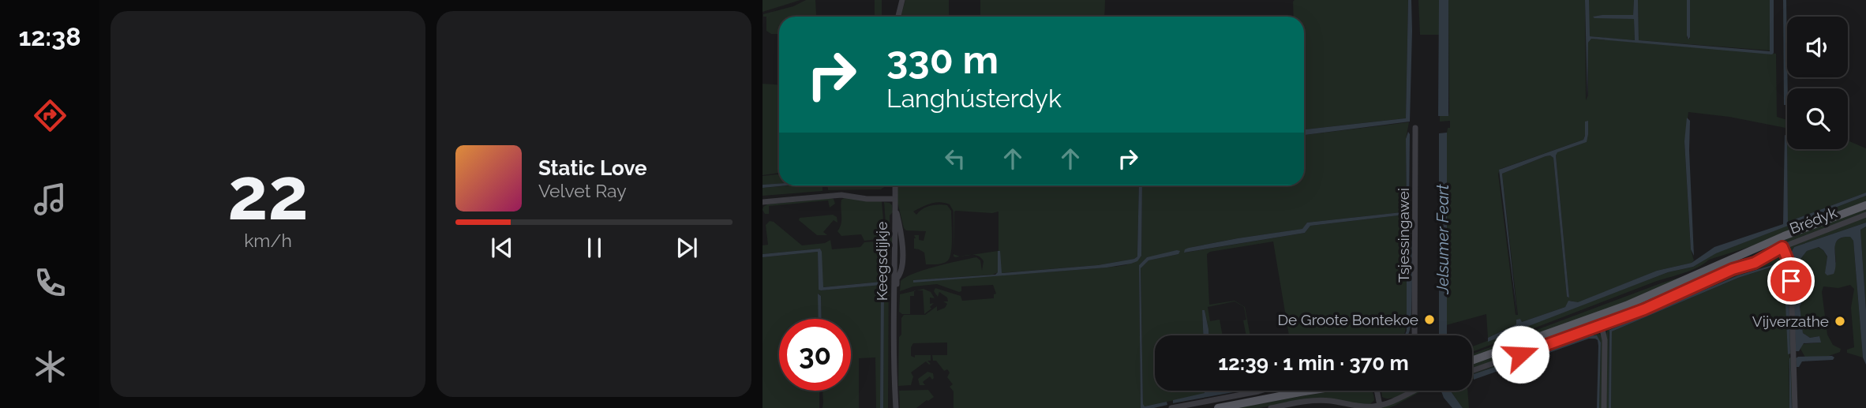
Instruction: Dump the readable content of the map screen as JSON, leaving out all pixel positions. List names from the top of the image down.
{
  "streets": {
    "main road": ["Brédyk"],
    "street": ["Tsjessingawei", "Keegsdijkje"]
  },
  "water": ["Jelsumer Feart"],
  "places": ["De Groote Bontekoe", "Vijverzathe"],
  "page": {
    "tabs": "12:38",
    "tile": ["22", "km/h"],
    "turn": ["330 m", "Langhústerdyk"],
    "song": ["Static Love", "Velvet Ray"],
    "limit": "30",
    "trip": "12:39 · 1 min · 370 m"
  }
}
